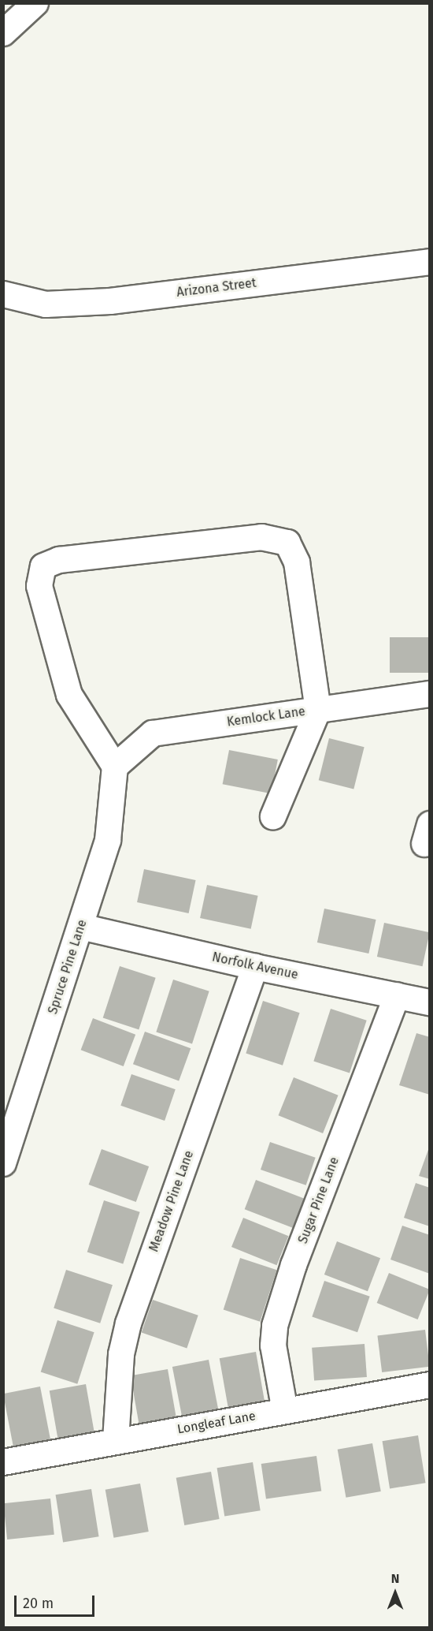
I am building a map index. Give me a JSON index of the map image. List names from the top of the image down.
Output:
{
  "streets": {
    "street": [
      "Arizona Street",
      "Kemlock Lane",
      "Norfolk Avenue",
      "Spruce Pine Lane",
      "Sugar Pine Lane",
      "Meadow Pine Lane",
      "Longleaf Lane"
    ]
  },
  "crossings": [
    ["Kemlock Lane", "Spruce Pine Lane"],
    ["Norfolk Avenue", "Spruce Pine Lane"],
    ["Norfolk Avenue", "Sugar Pine Lane"],
    ["Norfolk Avenue", "Meadow Pine Lane"],
    ["Sugar Pine Lane", "Longleaf Lane"],
    ["Meadow Pine Lane", "Longleaf Lane"]
  ],
  "scale_bar": "20 m",
  "north": "top"
}
